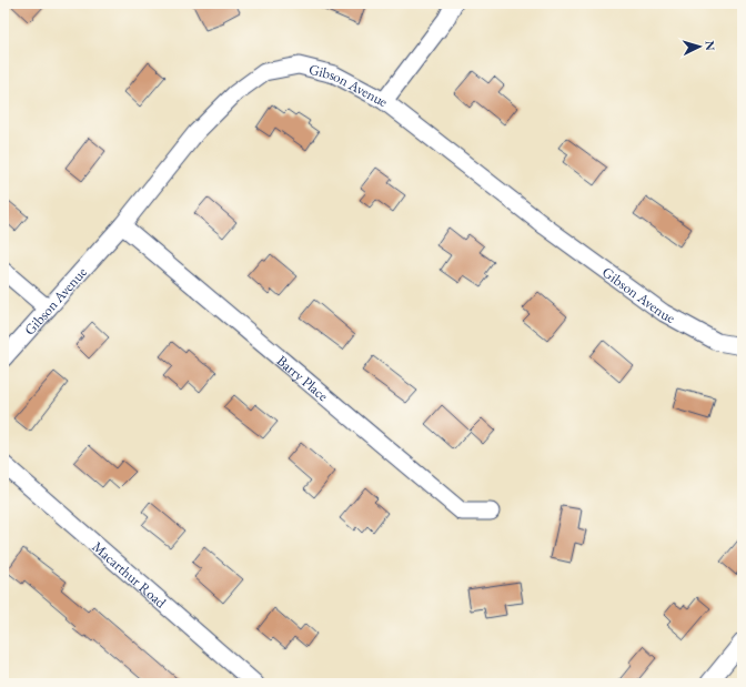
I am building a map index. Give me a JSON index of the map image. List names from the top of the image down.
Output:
{
  "streets": {
    "street": ["Gibson Avenue", "Barry Place", "Macarthur Road"]
  },
  "crossings": [
    ["Gibson Avenue", "Barry Place"]
  ],
  "north": "right"
}
